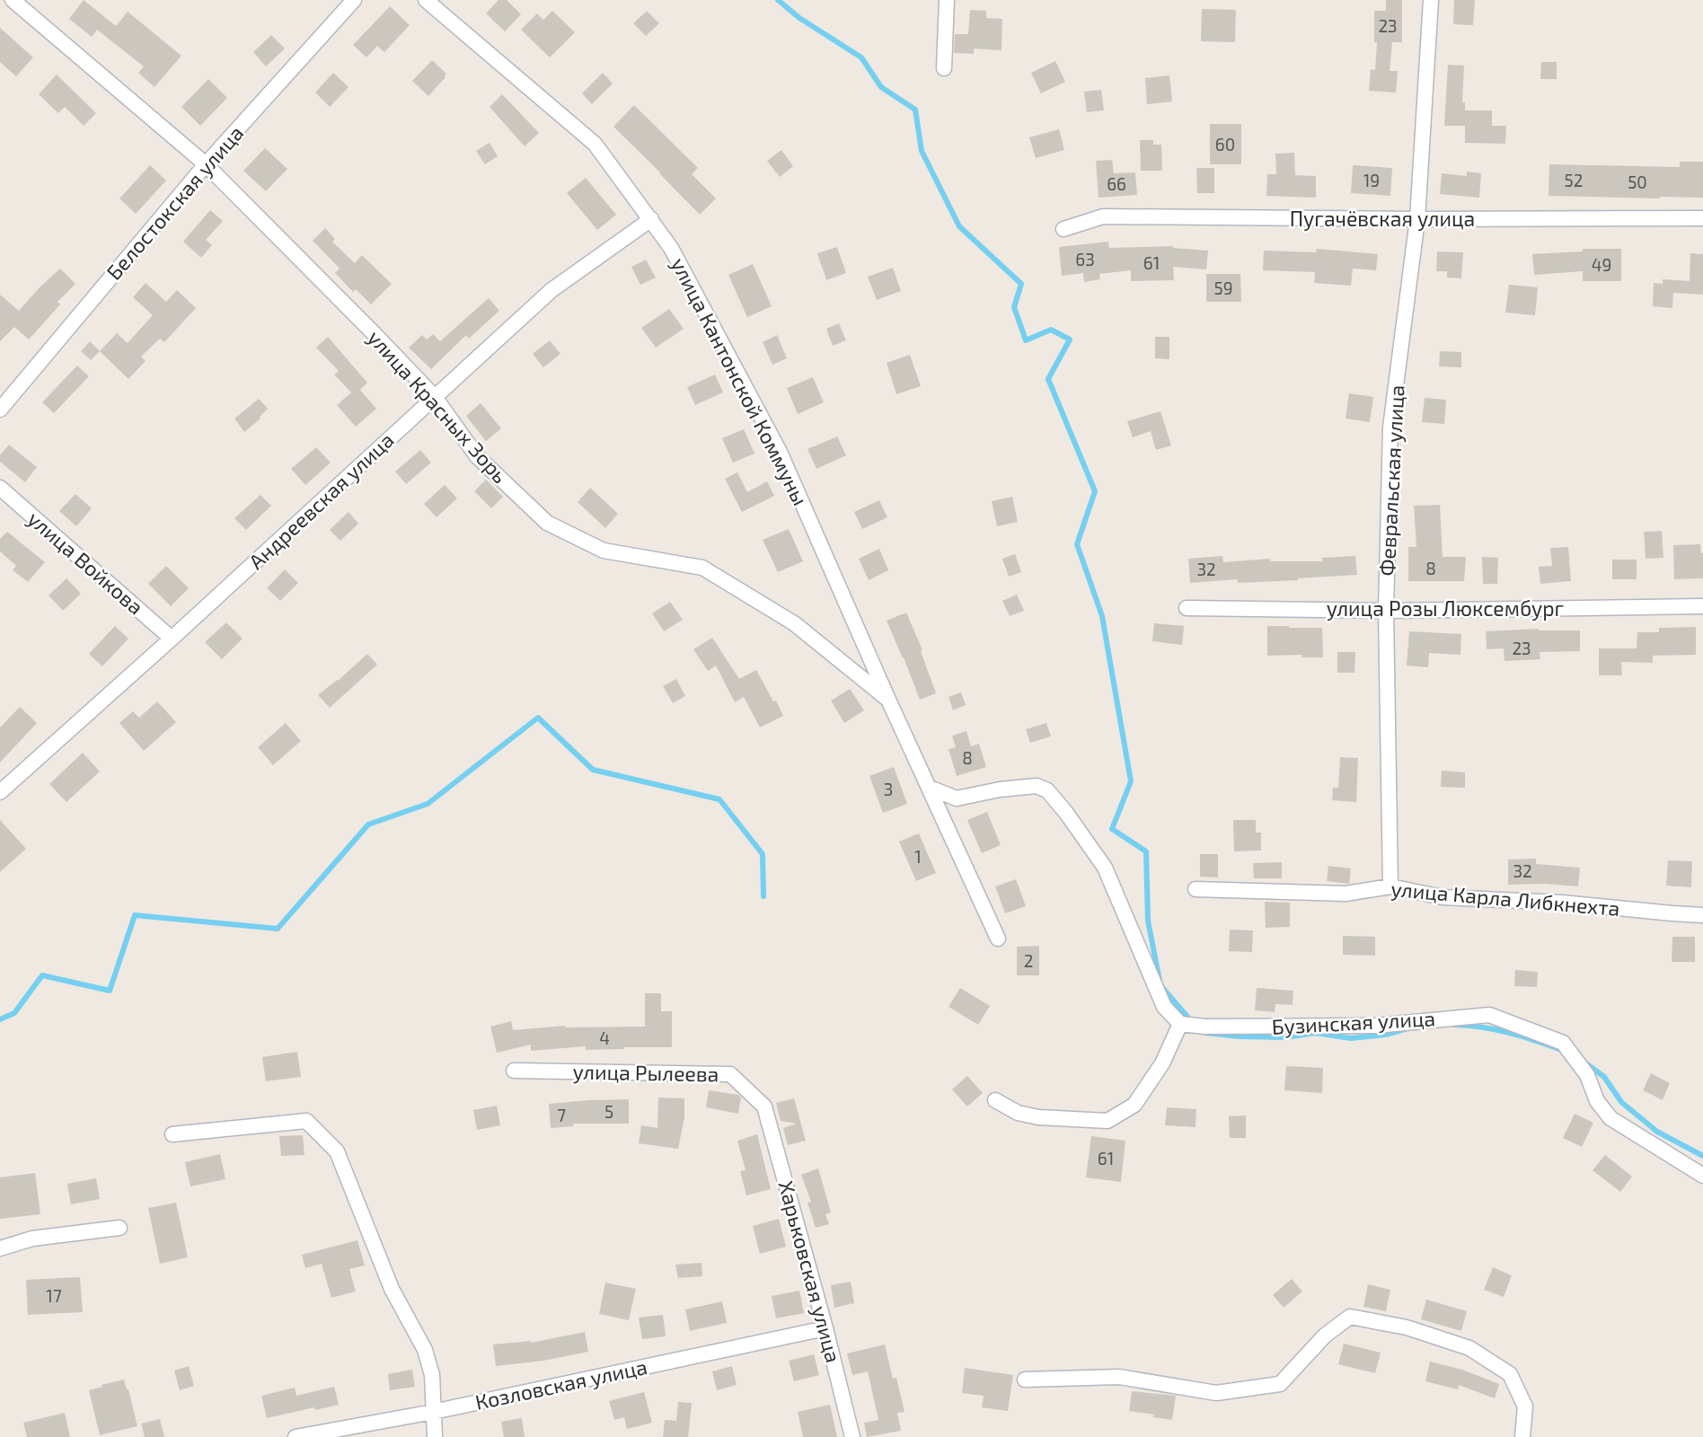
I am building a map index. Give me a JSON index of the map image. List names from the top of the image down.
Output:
{
  "streets": {
    "street": [
      "Белостокская улица",
      "Пугачёвская улица",
      "улица Кантонской Коммуны",
      "улица Красных Зорь",
      "Февральская улица",
      "Андреевская улица",
      "улица Войкова",
      "улица Розы Люксембург",
      "улица Карла Либкнехта",
      "Бузинская улица",
      "улица Рылеева",
      "Харьковская улица",
      "Козловская улица"
    ]
  },
  "crossings": [
    ["Белостокская улица", "улица Красных Зорь"],
    ["Пугачёвская улица", "Февральская улица"],
    ["улица Кантонской Коммуны", "улица Красных Зорь"],
    ["улица Кантонской Коммуны", "Андреевская улица"],
    ["улица Красных Зорь", "Андреевская улица"],
    ["Февральская улица", "улица Розы Люксембург"],
    ["Февральская улица", "улица Карла Либкнехта"],
    ["Андреевская улица", "улица Войкова"],
    ["улица Рылеева", "Харьковская улица"],
    ["Харьковская улица", "Козловская улица"]
  ],
  "house_numbers": [
    "23",
    "60",
    "19",
    "52",
    "50",
    "66",
    "63",
    "61",
    "49",
    "59",
    "8",
    "32",
    "23",
    "8",
    "3",
    "1",
    "32",
    "2",
    "4",
    "5",
    "7",
    "61",
    "17"
  ]
}
